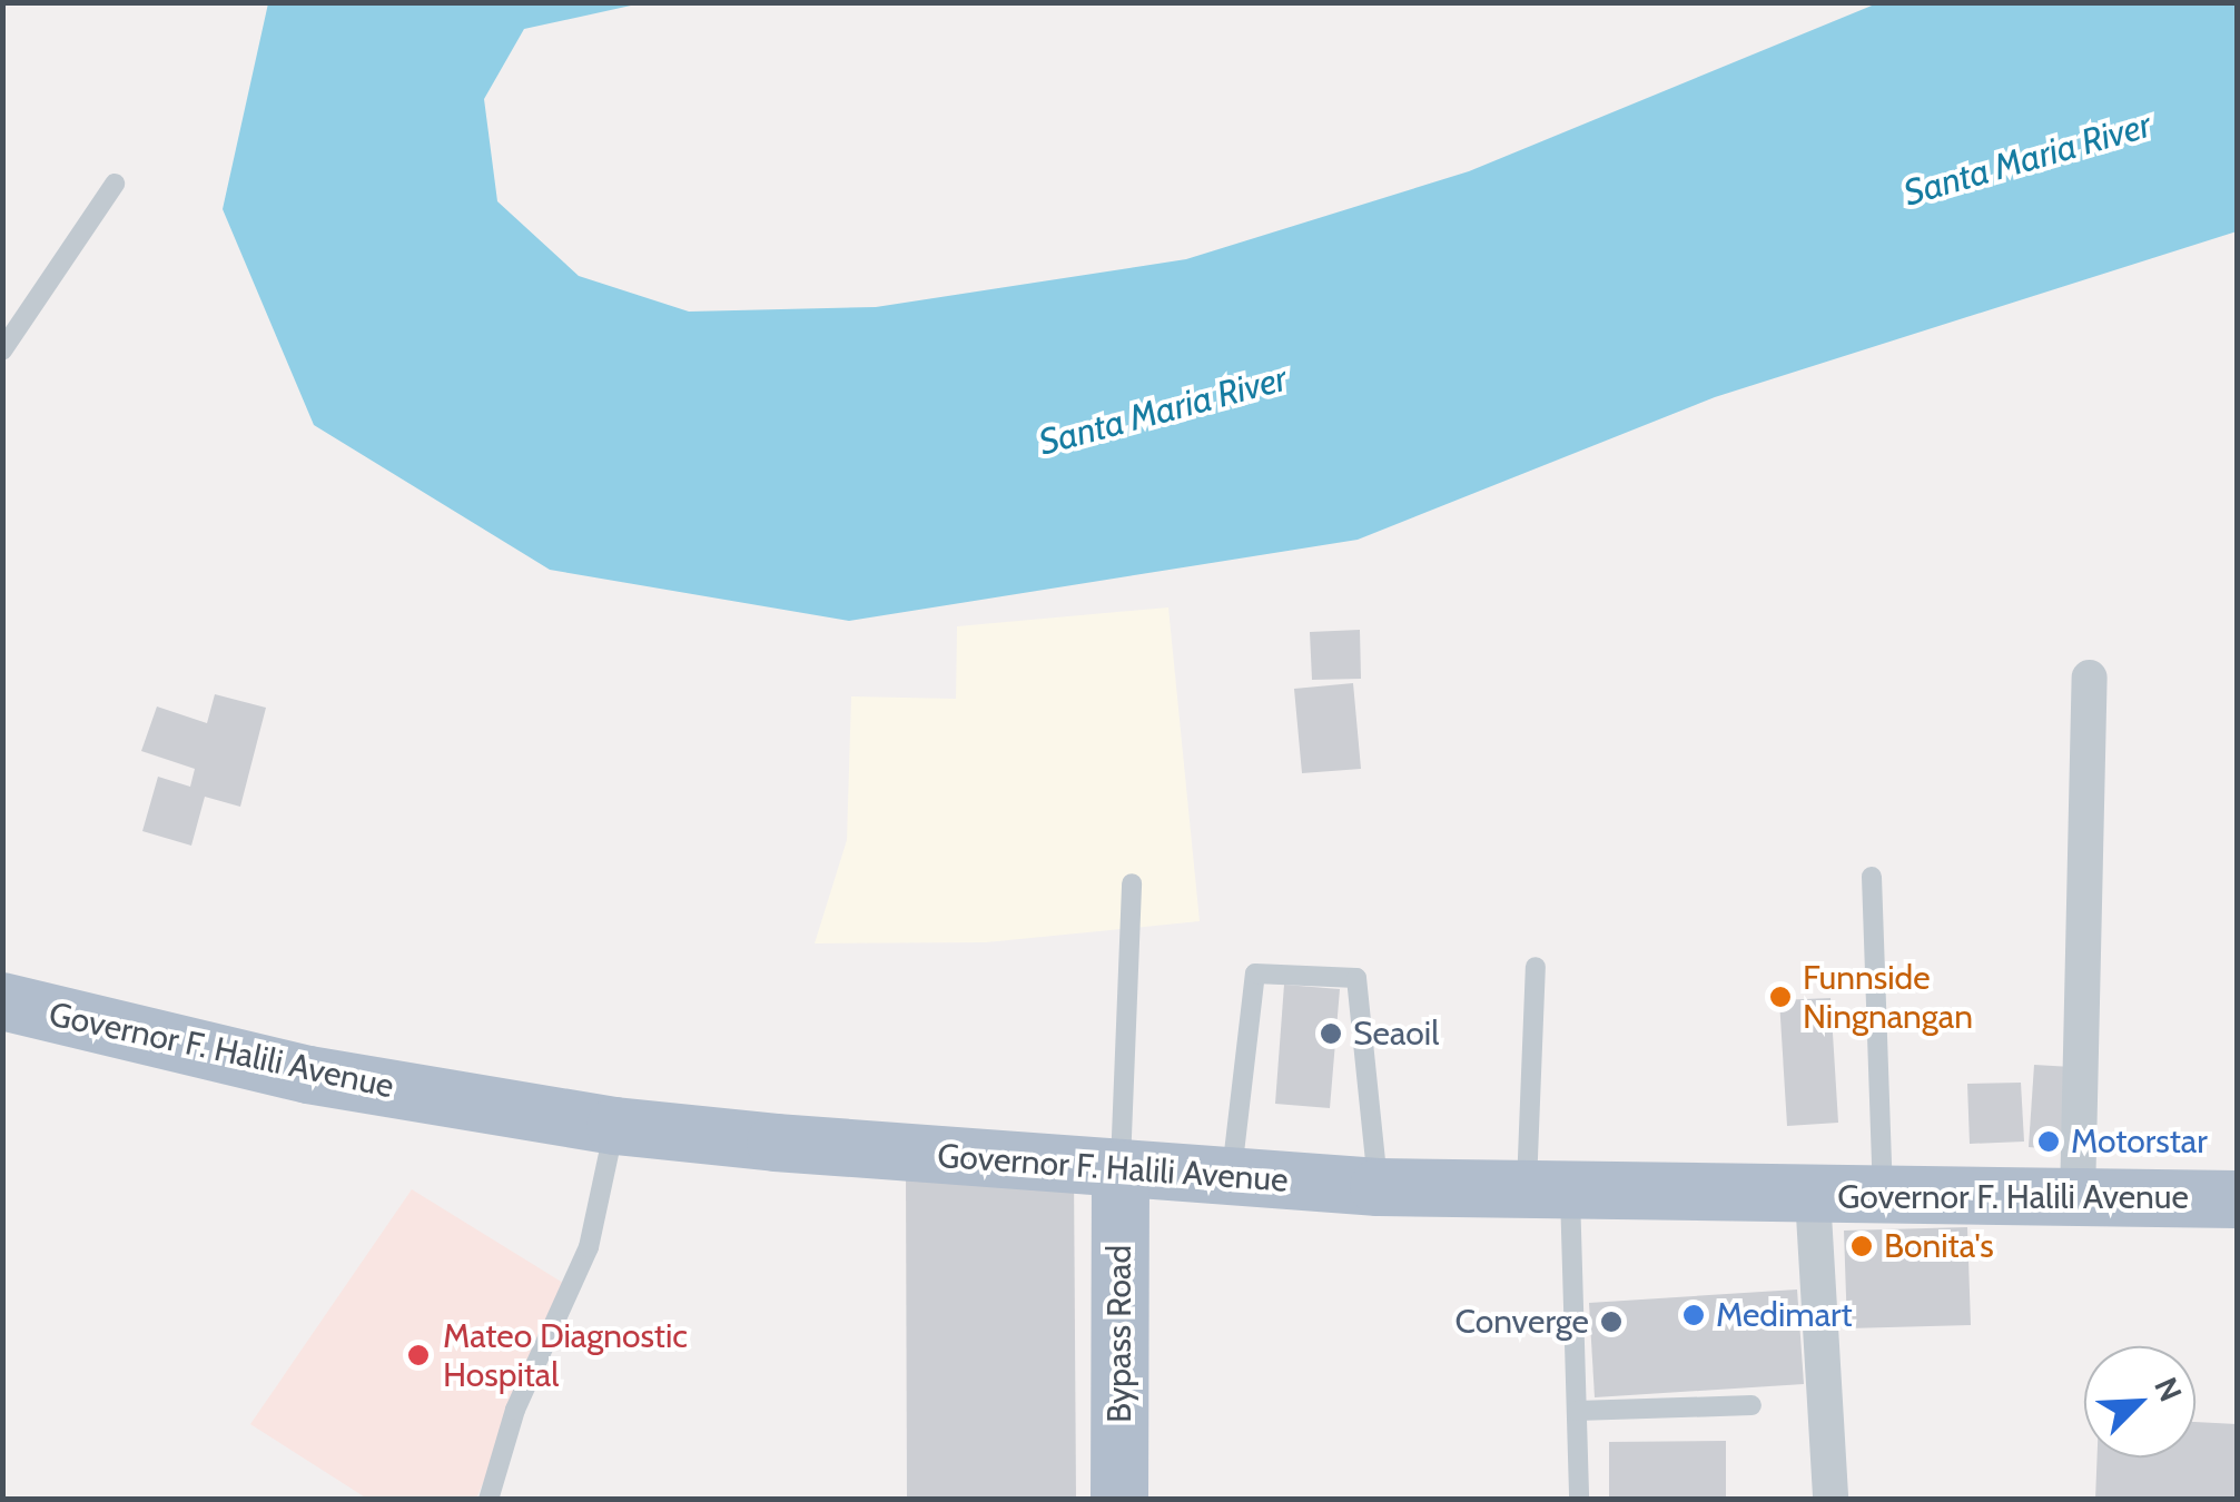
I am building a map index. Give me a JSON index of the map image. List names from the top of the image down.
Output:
{
  "streets": {
    "main road": ["Governor F. Halili Avenue", "Bypass Road"]
  },
  "crossings": [
    ["Governor F. Halili Avenue", "Bypass Road"]
  ],
  "water": ["Santa Maria River"],
  "places": [
    "Funnside Ningnangan",
    "Seaoil",
    "Motorstar",
    "Bonita's",
    "Medimart",
    "Converge",
    "Mateo Diagnostic Hospital"
  ],
  "north": "top right"
}
